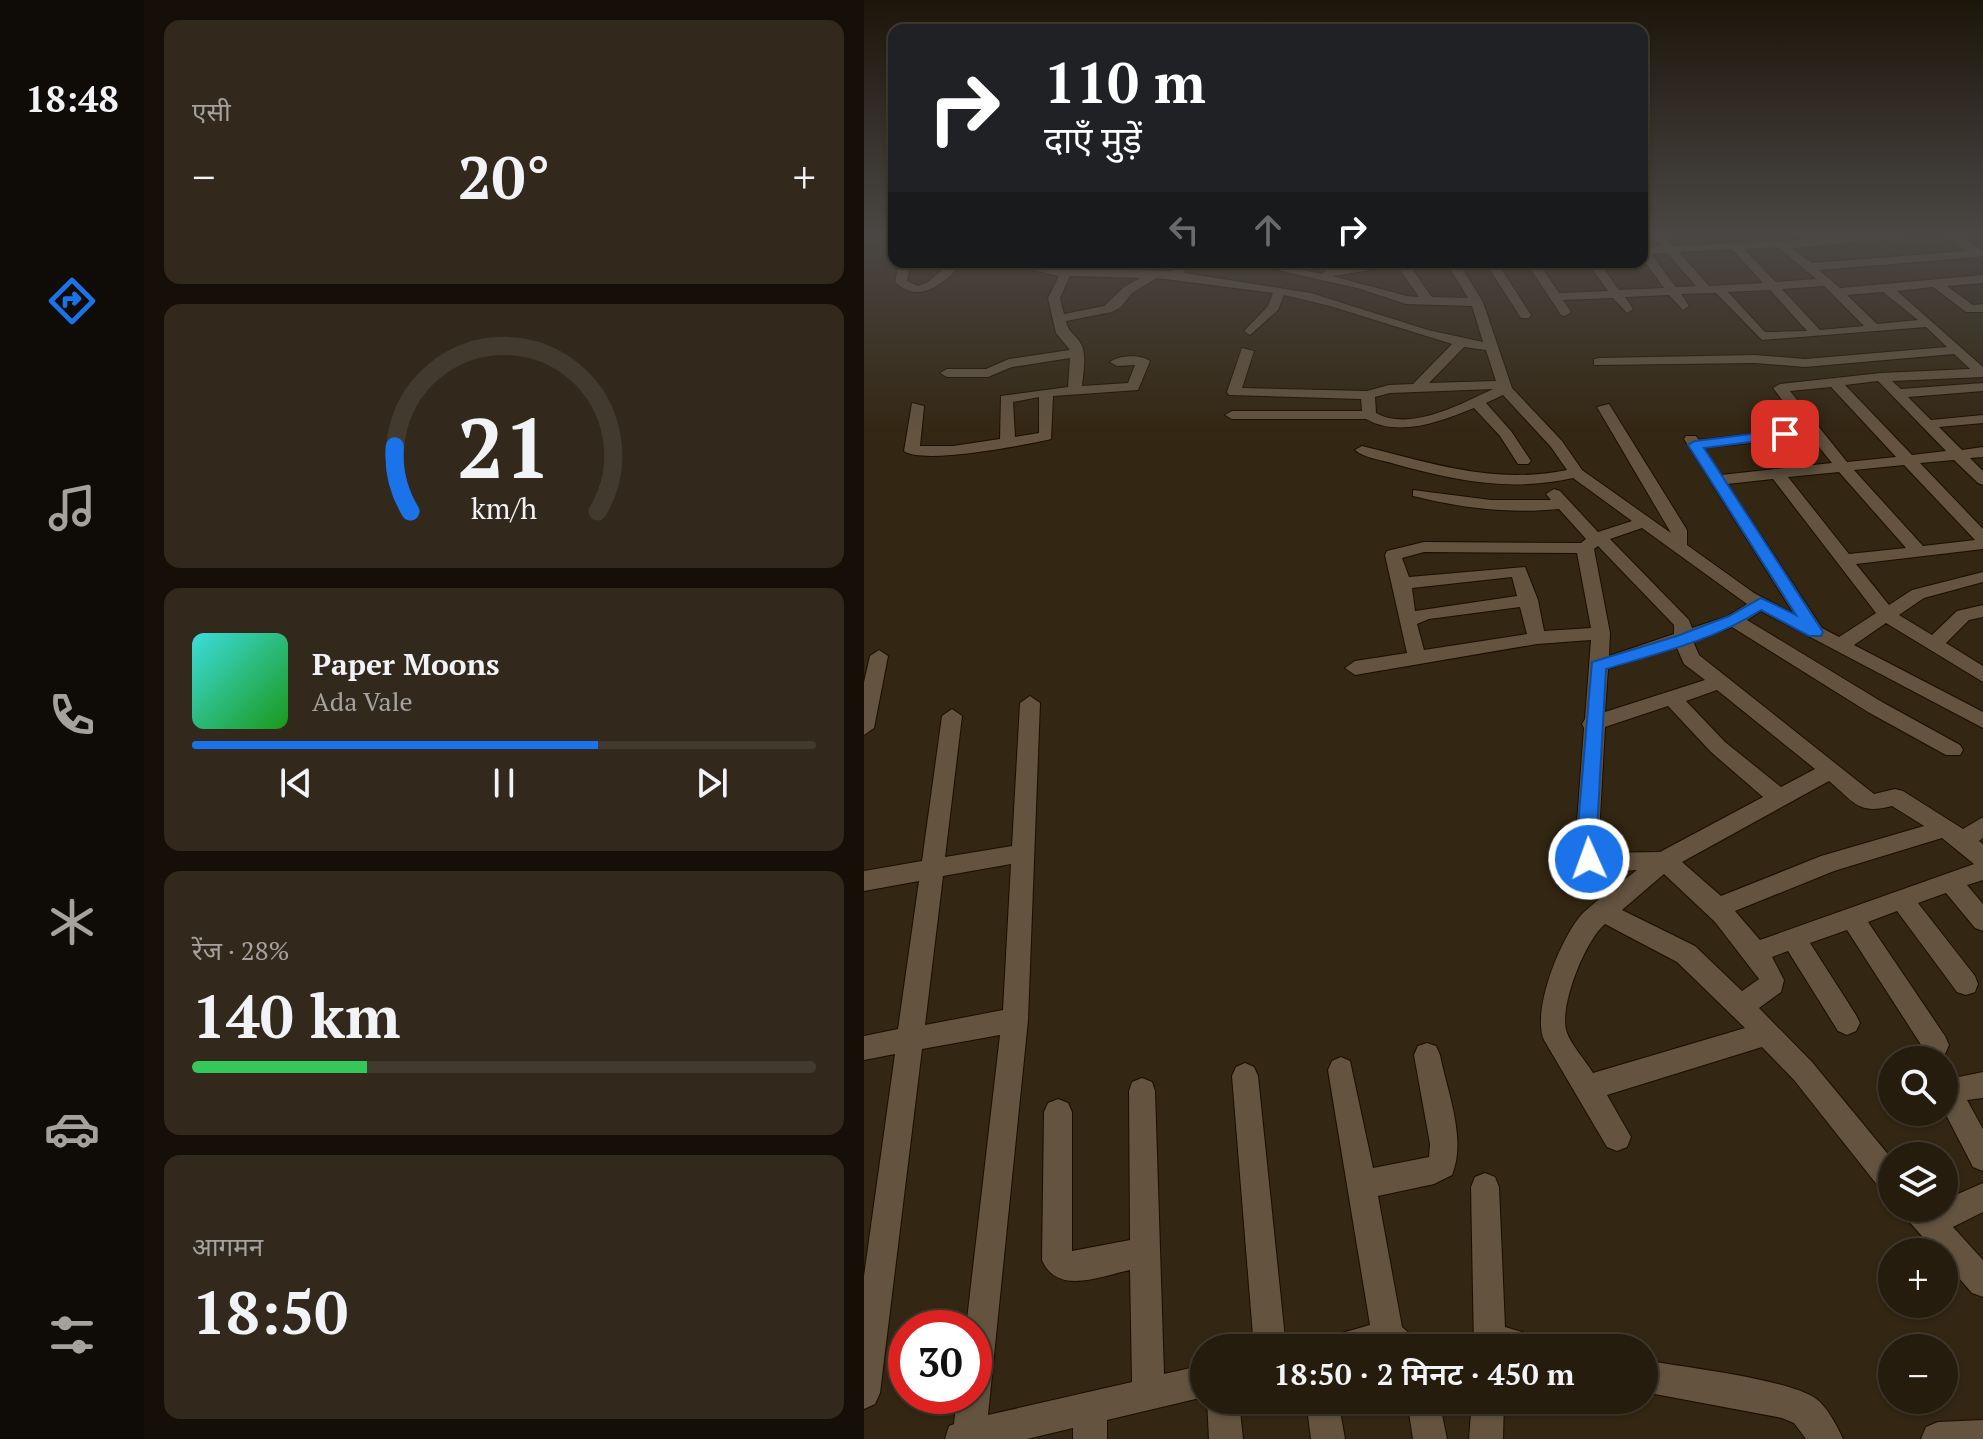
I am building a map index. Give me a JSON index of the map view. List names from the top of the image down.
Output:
{
  "page": {
    "tabs": "18:48",
    "tile": [
      "एसी",
      ["रेंज · 28%", "140 km"],
      ["आगमन", "18:50"]
    ],
    "turn": ["110 m", "दाएँ मुड़ें"],
    "heat": ["−", "20°", "+"],
    "song": ["Paper Moons", "Ada Vale"],
    "map_buttons": ["+", "−"],
    "limit": "30",
    "trip": "18:50 · 2 मिनट · 450 m",
    "gauge": ["21", "km/h"]
  }
}
